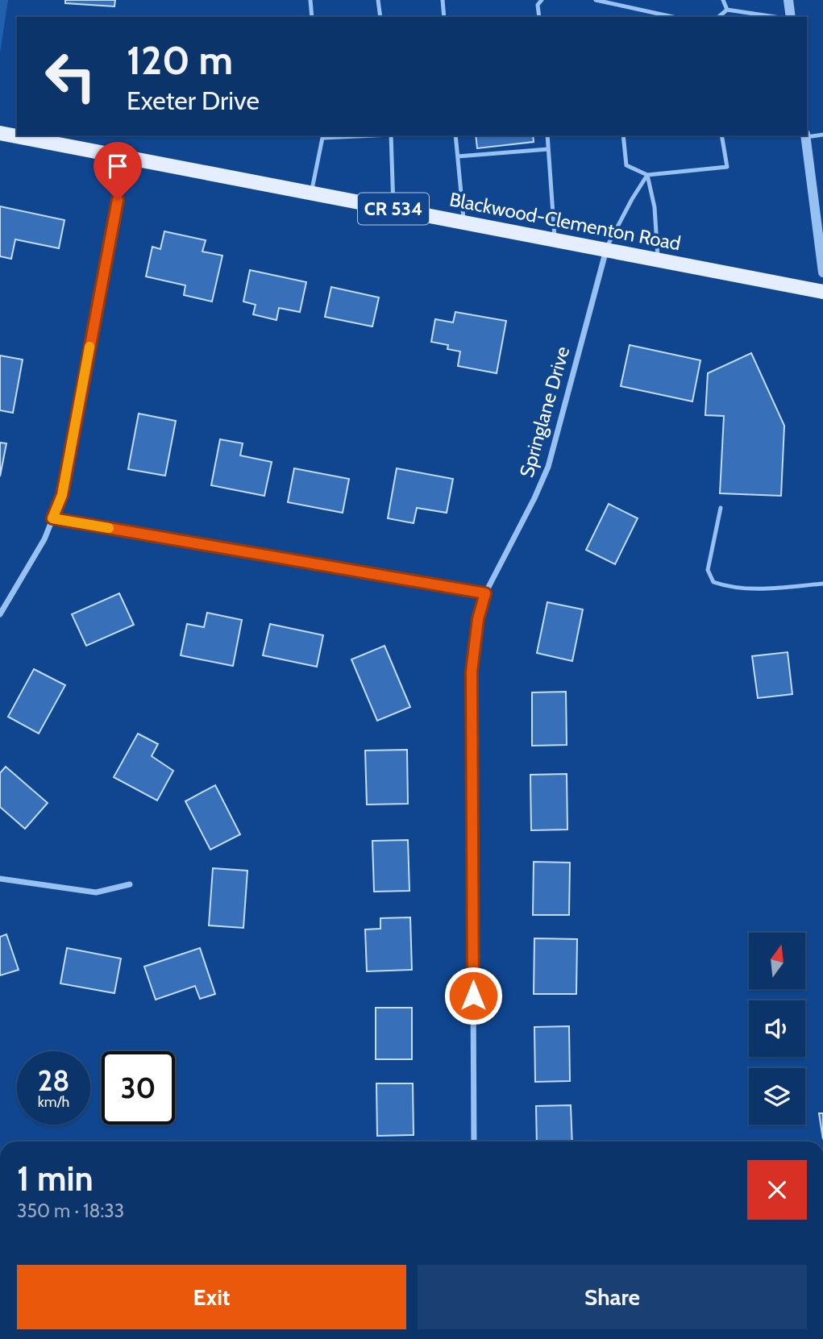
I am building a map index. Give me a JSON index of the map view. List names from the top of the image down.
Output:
{
  "streets": {
    "main road": ["CR 534", "Blackwood-Clementon Road"],
    "street": ["Springlane Drive"]
  },
  "crossings": [
    ["Blackwood-Clementon Road", "Springlane Drive"]
  ],
  "north": "top",
  "page": {
    "turn": ["120 m", "Exeter Drive"],
    "speed": "28 km/h",
    "limit": "30",
    "heading": ["1 min", "350 m · 18:33"],
    "buttons": ["Exit", "Share"]
  }
}
